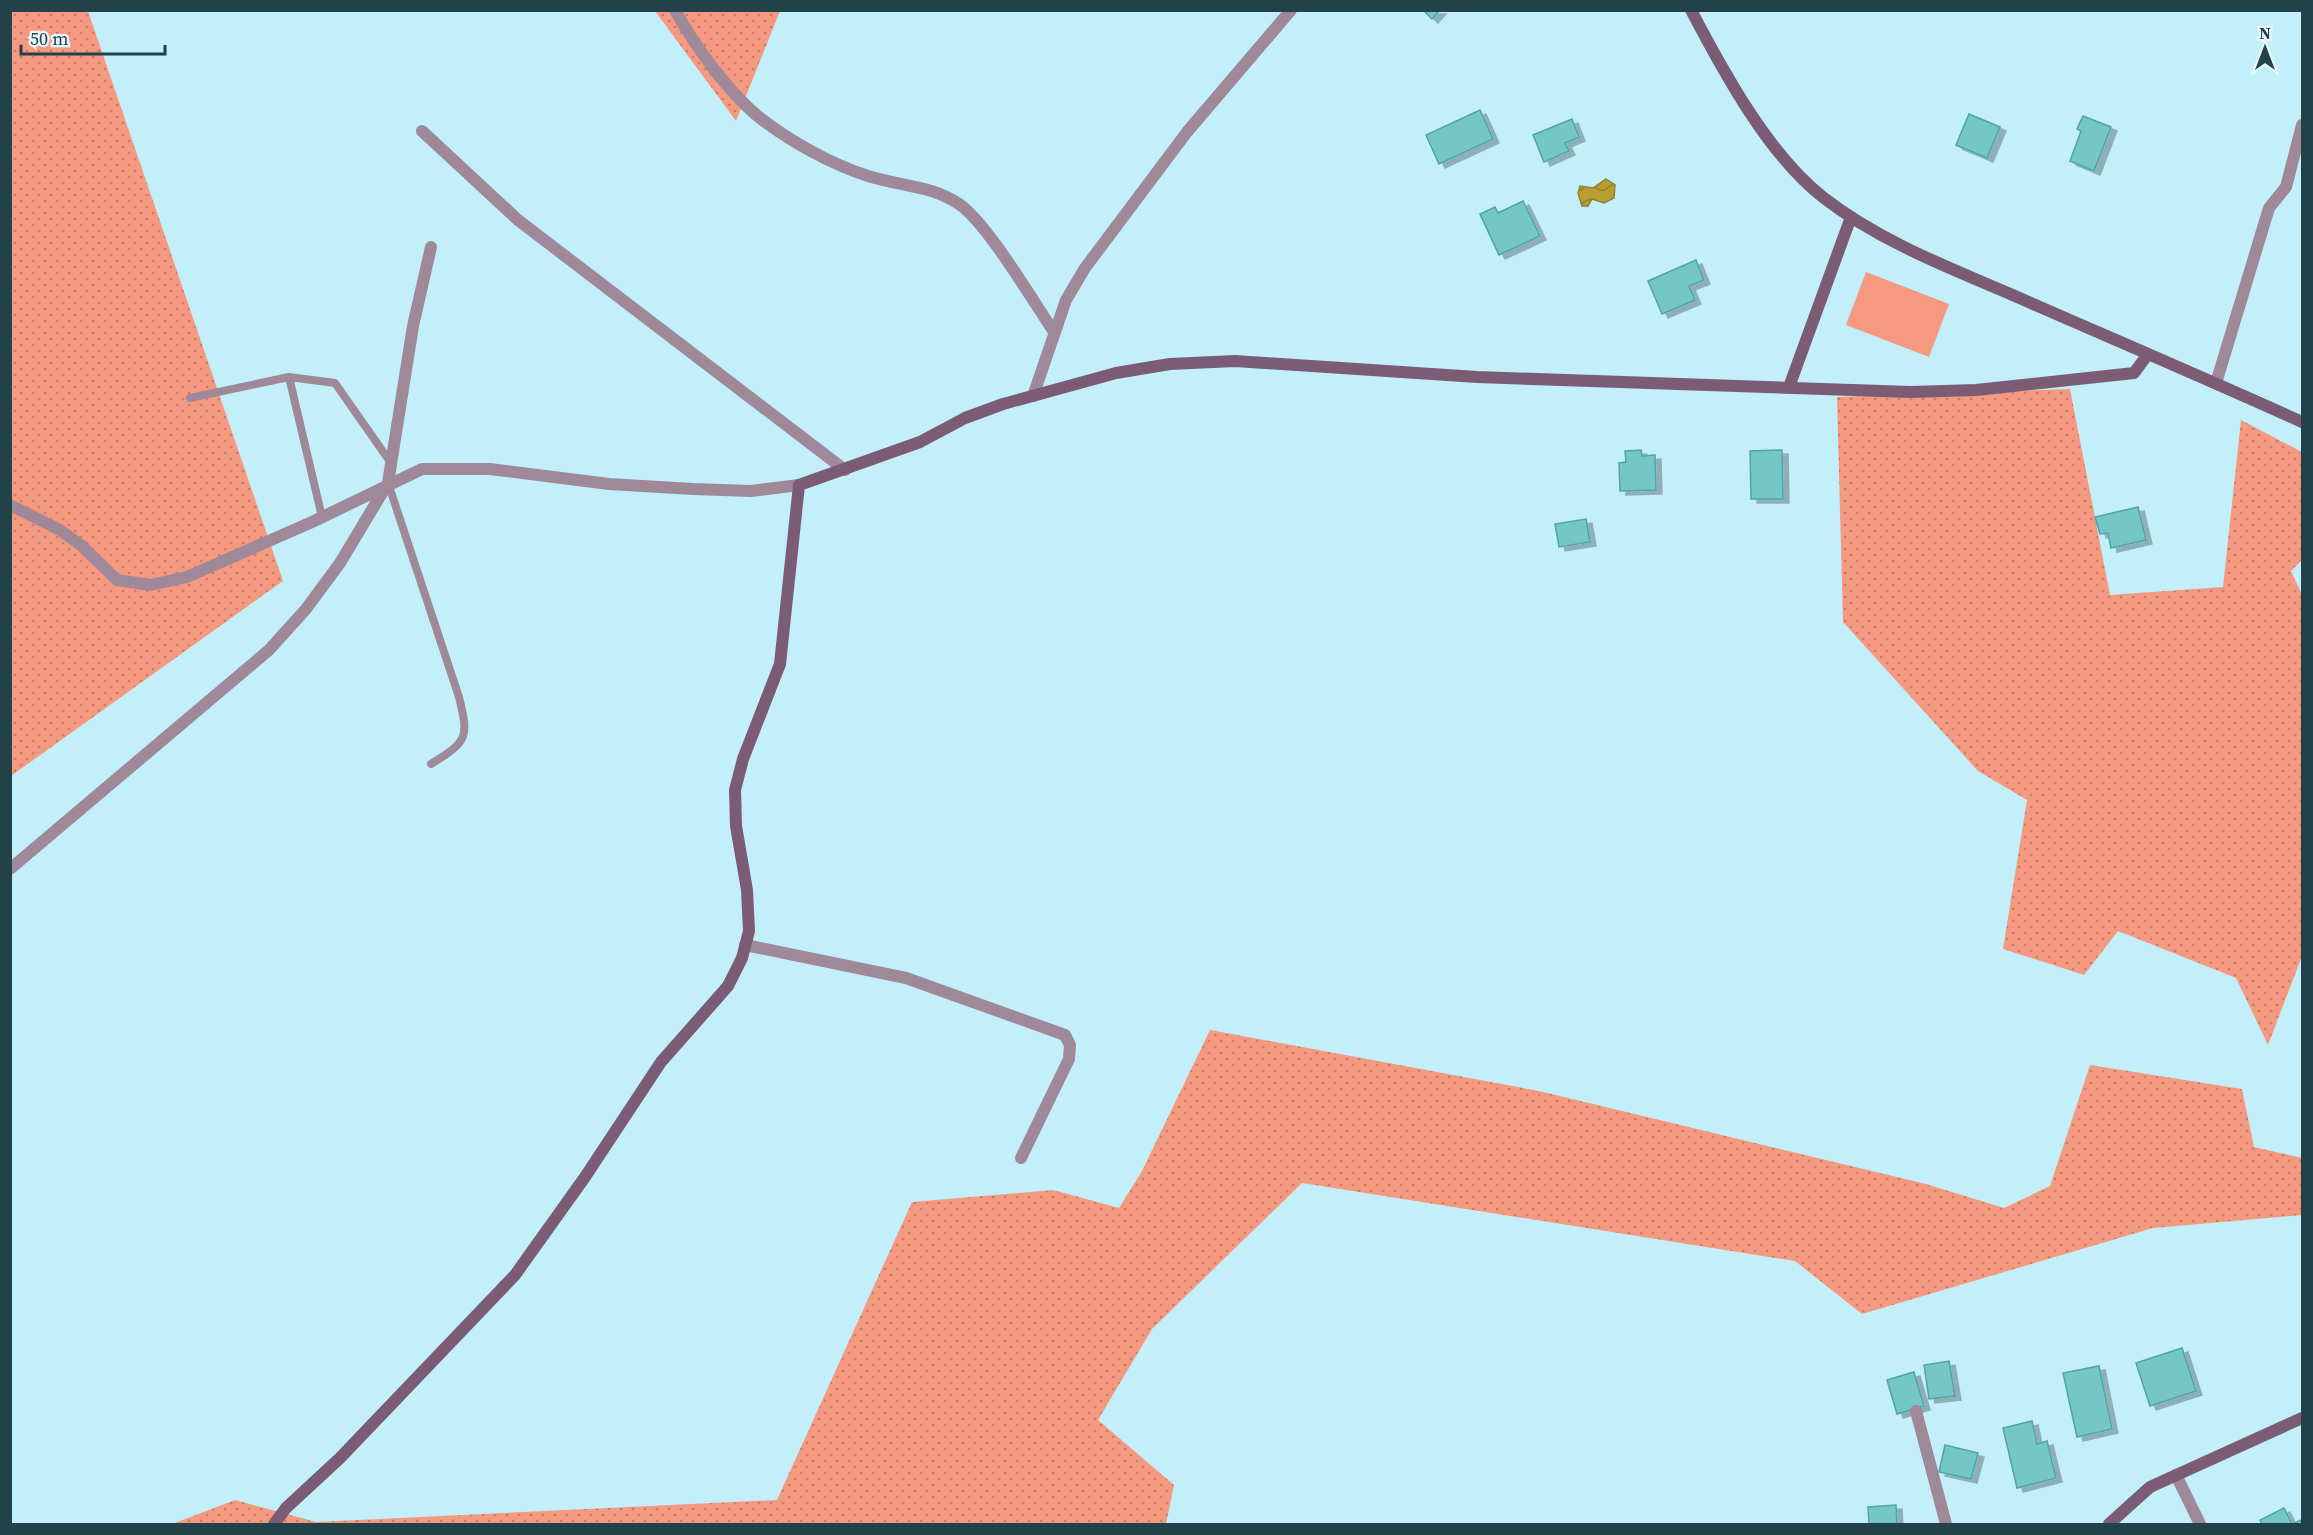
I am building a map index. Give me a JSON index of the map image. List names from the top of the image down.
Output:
{
  "scale_bar": "50 m",
  "north": "top"
}
